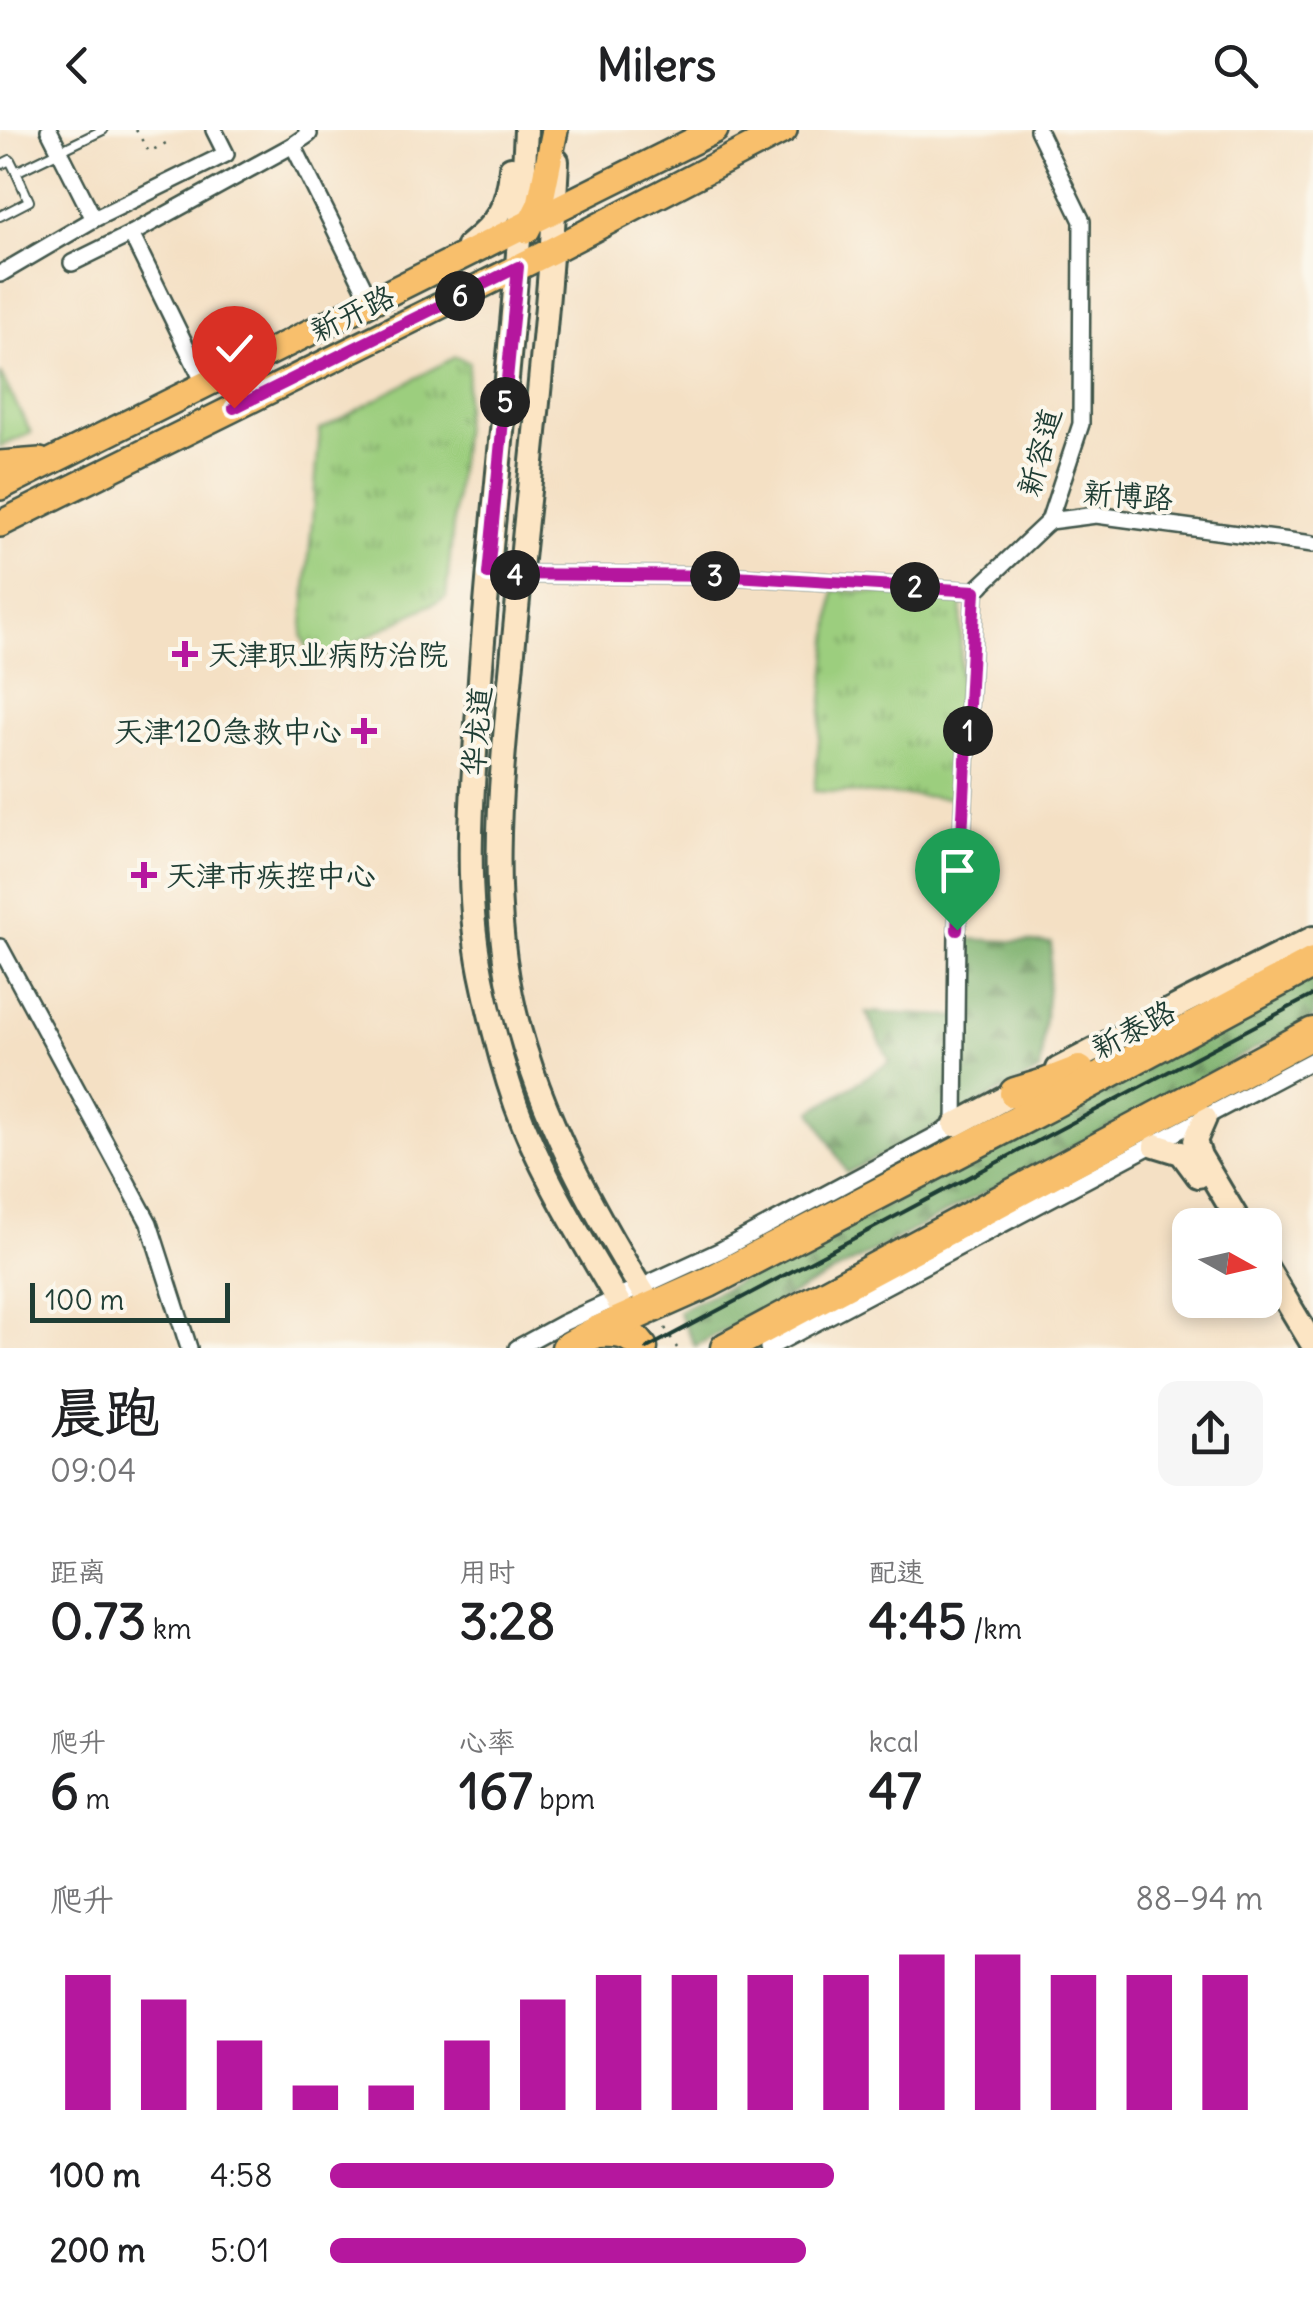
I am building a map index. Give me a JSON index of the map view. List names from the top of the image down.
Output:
{
  "streets": {
    "main road": ["新开路", "华龙道", "新泰路"],
    "street": ["新容道", "新博路"]
  },
  "crossings": [
    ["新开路", "华龙道"],
    ["新容道", "新博路"]
  ],
  "places": {
    "health": ["天津职业病防治院", "天津120急救中心", "天津市疾控中心"]
  },
  "scale_bar": "100 m",
  "north": "right",
  "page": {
    "header": "Milers",
    "pins": [
      "6",
      "5",
      "4",
      "3",
      "2",
      "1"
    ],
    "scale": "100 m",
    "heading": ["晨跑", "09:04"],
    "stats": [
      ["距离", "0.73 km"],
      ["用时", "3:28"],
      ["配速", "4:45 /km"],
      ["爬升", "6 m"],
      ["心率", "167 bpm"],
      ["kcal", "47"]
    ],
    "chart": ["爬升", "88–94 m"],
    "list": [
      {
        "name": "100 m",
        "note": "4:58"
      },
      {
        "name": "200 m",
        "note": "5:01"
      }
    ]
  }
}
